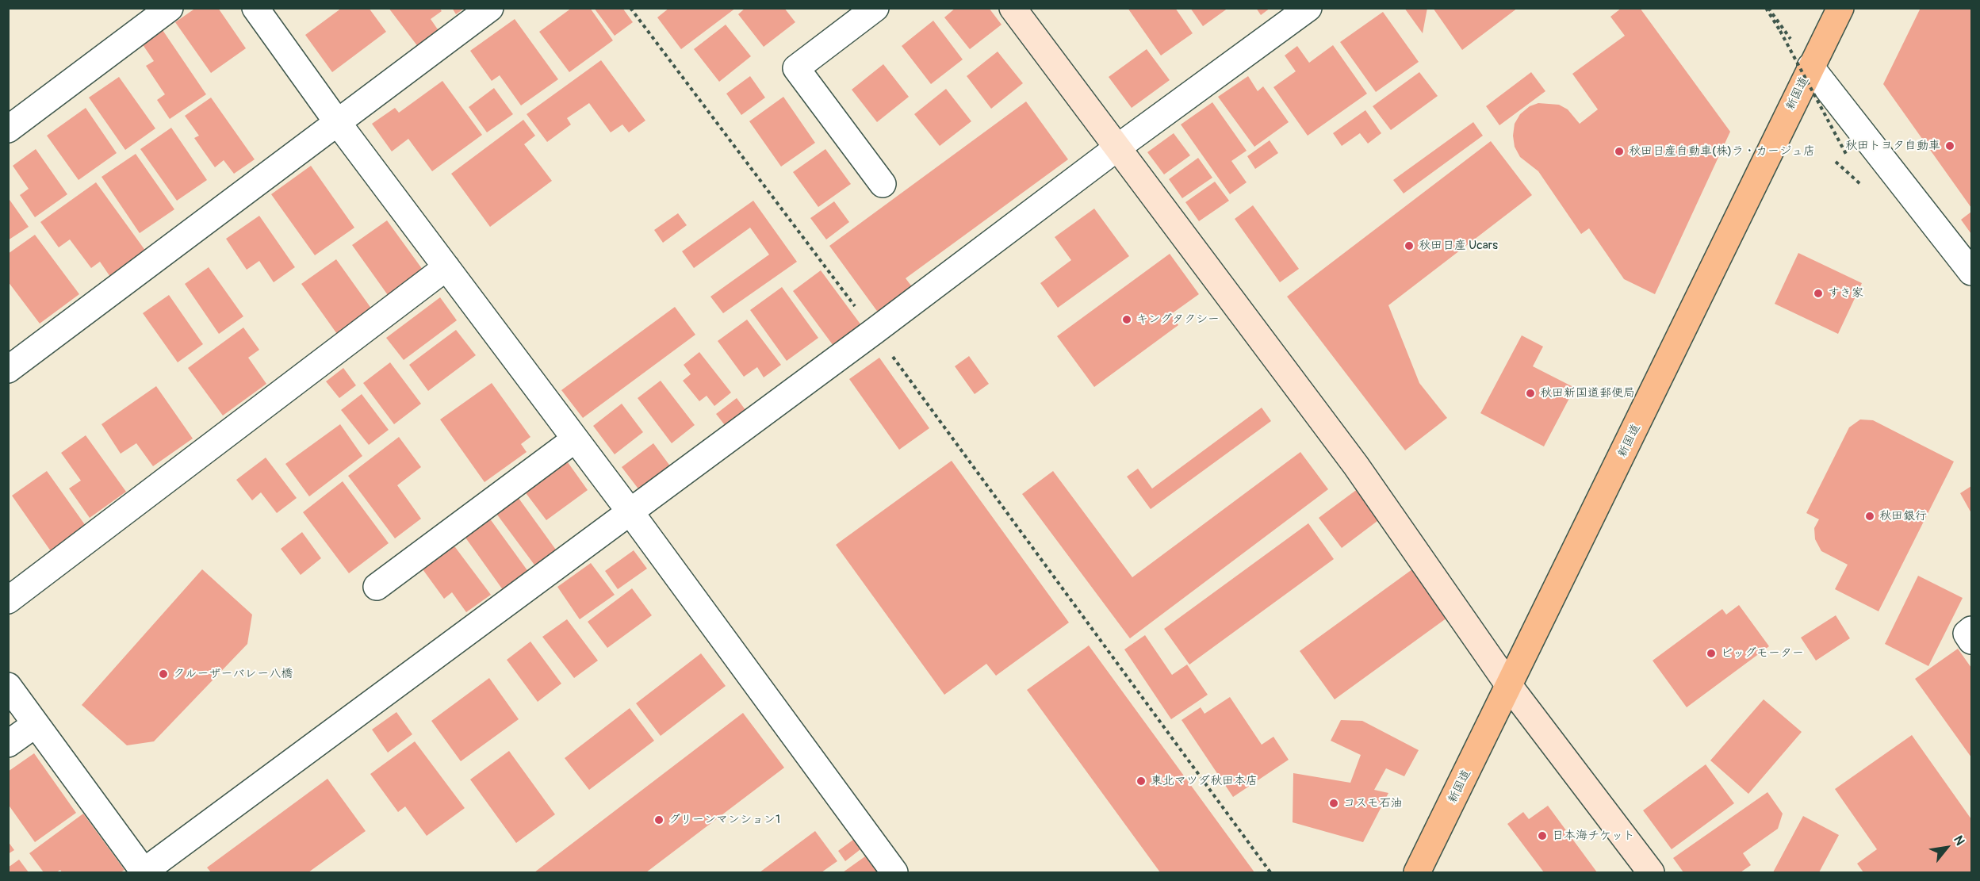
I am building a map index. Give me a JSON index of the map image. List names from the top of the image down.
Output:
{
  "streets": {
    "main road": ["新国道"]
  },
  "places": [
    "秋田トヨタ自動車",
    "秋田日産自動車(株)ラ・カージュ店",
    "秋田日産 Ucars",
    "すき家",
    "キングタクシー",
    "秋田新国道郵便局",
    "秋田銀行",
    "ビッグモーター",
    "クルーザーバレー八橋",
    "東北マツダ秋田本店",
    "コスモ石油",
    "グリーンマンション1",
    "日本海チケット"
  ],
  "north": "top right"
}
